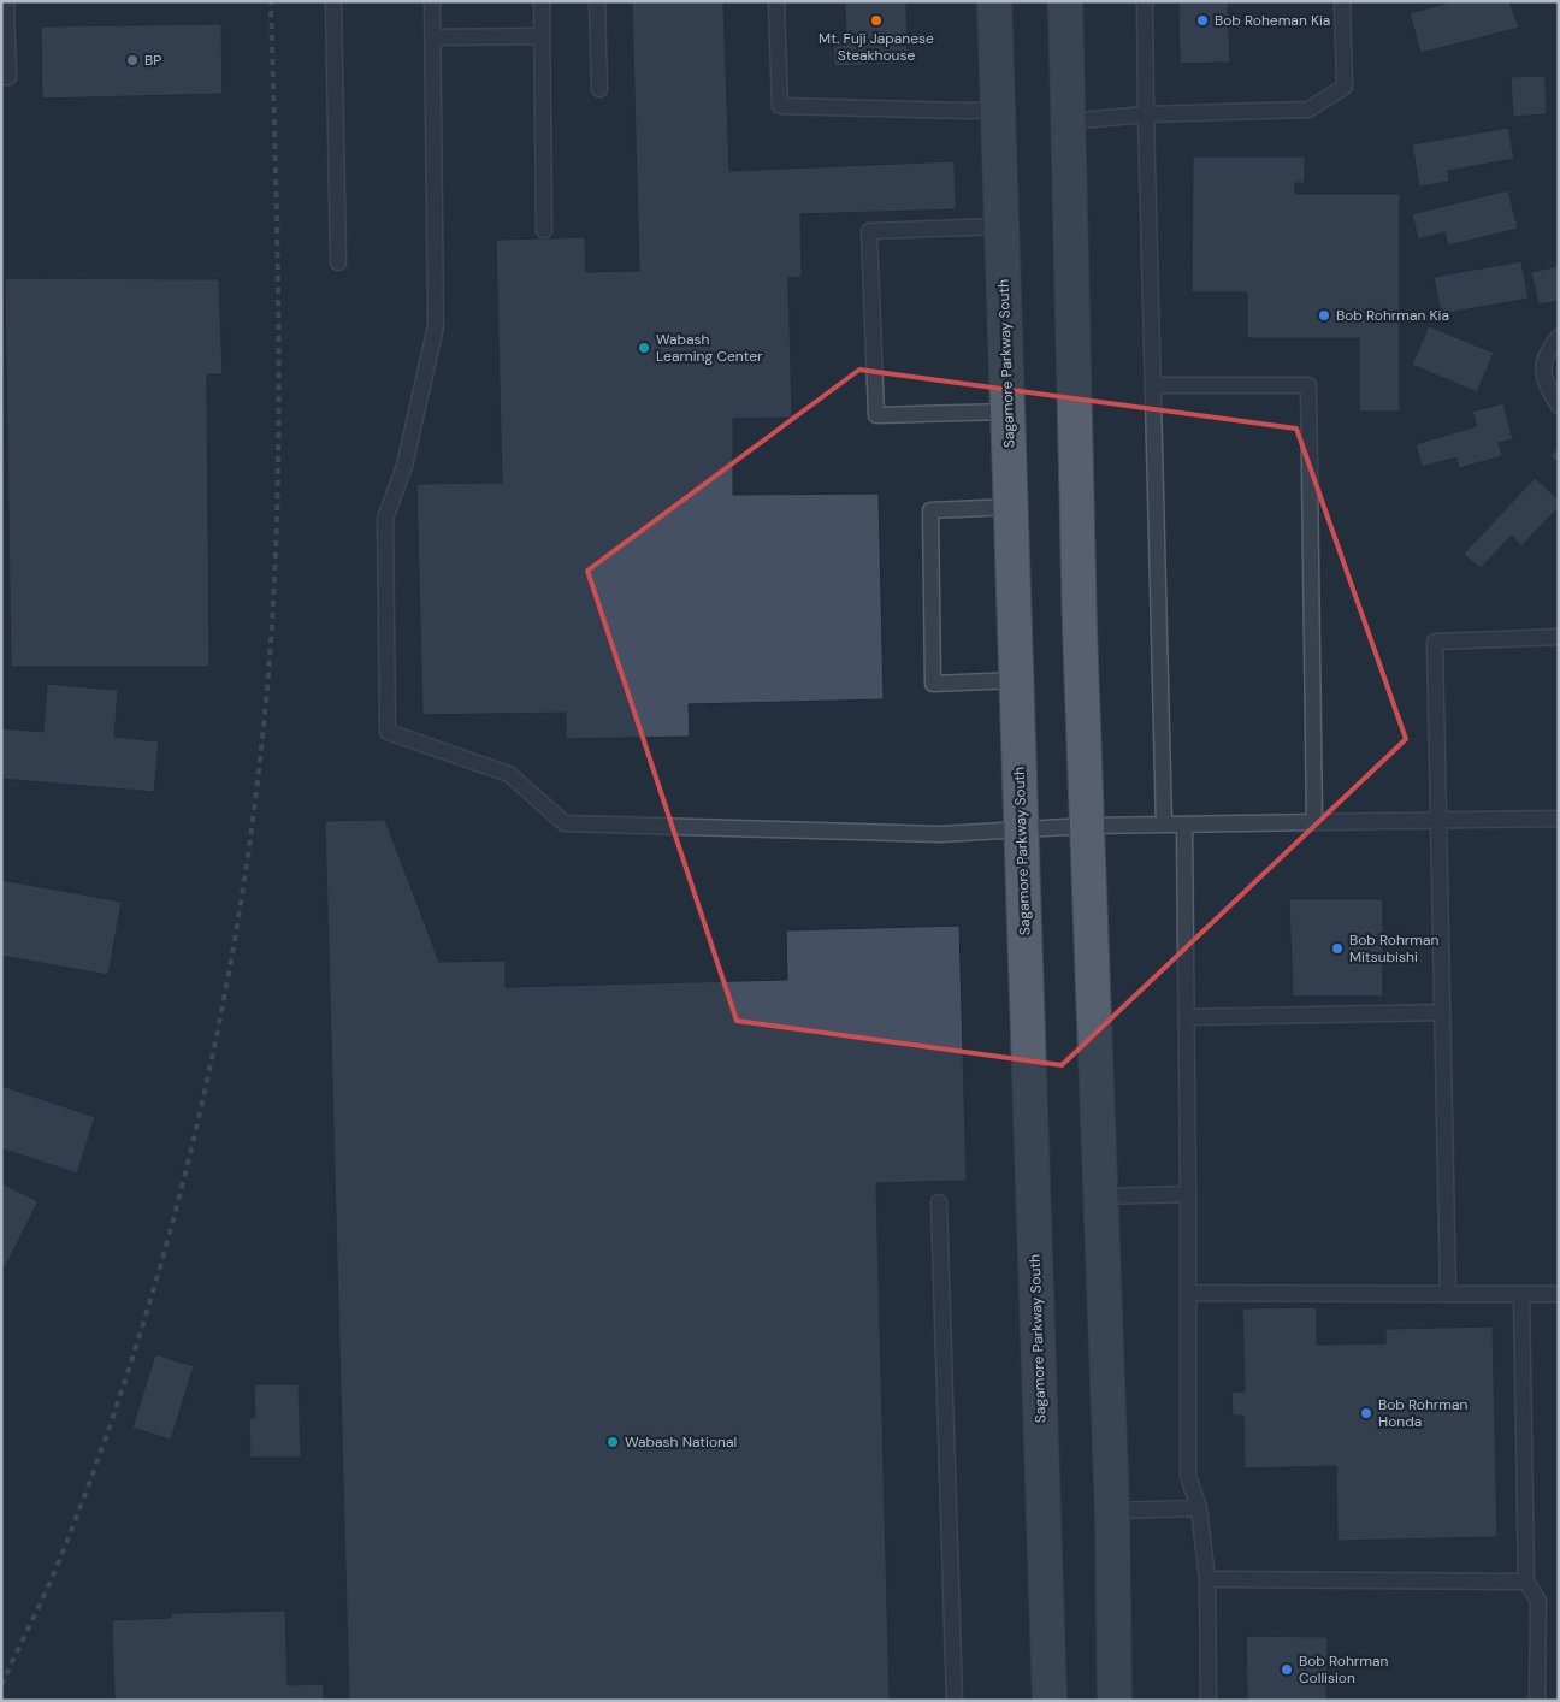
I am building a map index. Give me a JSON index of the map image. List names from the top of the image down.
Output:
{
  "streets": {
    "main road": ["Sagamore Parkway South"]
  },
  "places": [
    "Mt. Fuji Japanese Steakhouse",
    "Bob Roheman Kia",
    "BP",
    "Bob Rohrman Kia",
    "Wabash Learning Center",
    "Bob Rohrman Mitsubishi",
    "Bob Rohrman Honda",
    "Wabash National",
    "Bob Rohrman Collision"
  ]
}
